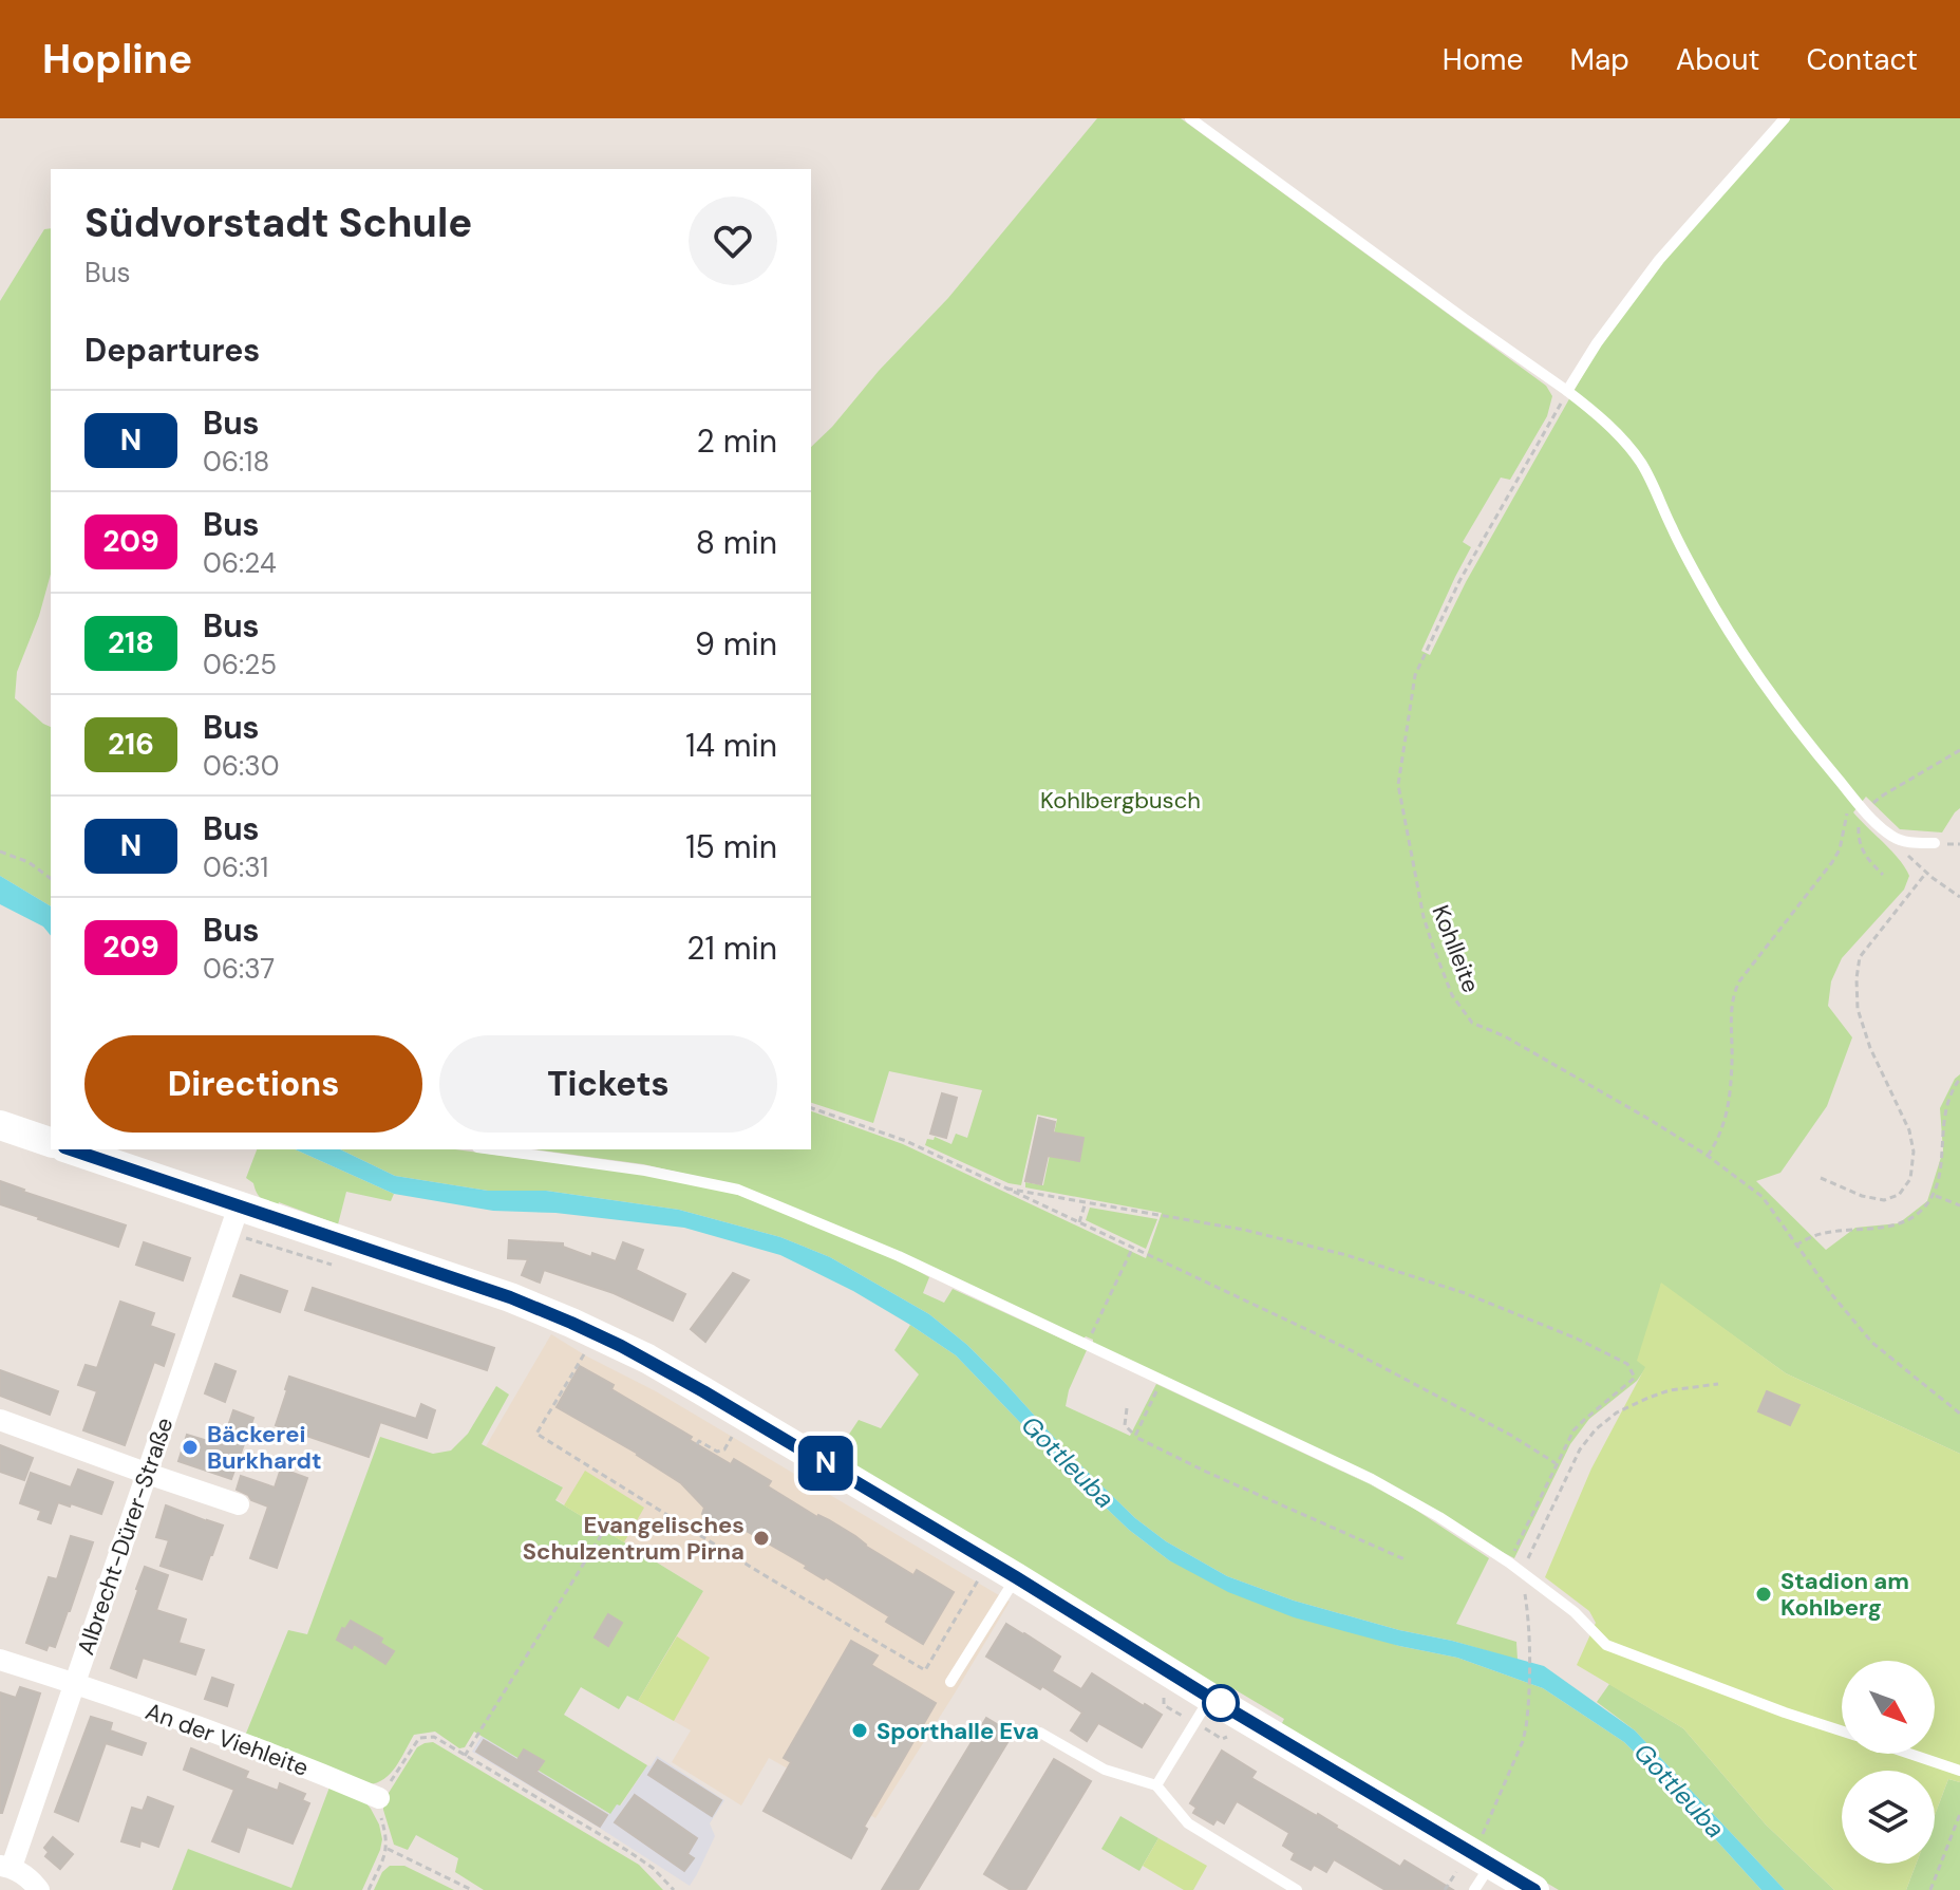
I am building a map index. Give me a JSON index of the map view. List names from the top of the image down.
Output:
{
  "streets": {
    "street": ["Albrecht-Dürer-Straße", "An der Viehleite"],
    "path": ["Kohlleite"]
  },
  "crossings": [
    ["Albrecht-Dürer-Straße", "An der Viehleite"]
  ],
  "water": ["Gottleuba"],
  "parks": ["Kohlbergbusch"],
  "places": [
    "Bäckerei Burkhardt",
    "Evangelisches Schulzentrum Pirna",
    "Stadion am Kohlberg",
    "Sporthalle Eva"
  ],
  "lines": ["bus line N"],
  "north": "bottom right",
  "page": {
    "header": "Hopline",
    "nav": [
      "Home",
      "Map",
      "About",
      "Contact"
    ],
    "on_map": "N",
    "heading": [
      ["Südvorstadt Schule", "Bus"],
      "Departures"
    ],
    "list": [
      {
        "mark": "N",
        "name": "Bus",
        "note": "06:18",
        "value": "2 min"
      },
      {
        "mark": "209",
        "name": "Bus",
        "note": "06:24",
        "value": "8 min"
      },
      {
        "mark": "218",
        "name": "Bus",
        "note": "06:25",
        "value": "9 min"
      },
      {
        "mark": "216",
        "name": "Bus",
        "note": "06:30",
        "value": "14 min"
      },
      {
        "mark": "N",
        "name": "Bus",
        "note": "06:31",
        "value": "15 min"
      },
      {
        "mark": "209",
        "name": "Bus",
        "note": "06:37",
        "value": "21 min"
      }
    ],
    "buttons": ["Directions", "Tickets"]
  }
}
